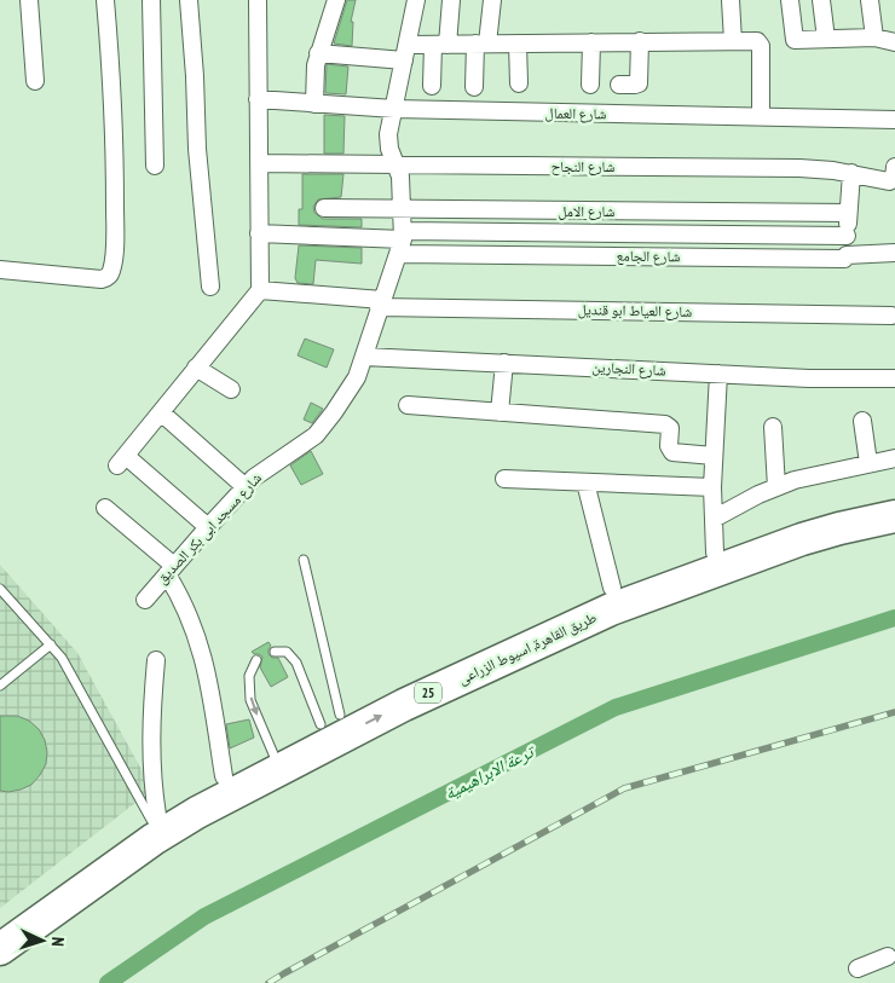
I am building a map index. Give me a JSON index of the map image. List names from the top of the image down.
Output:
{
  "streets": {
    "highway": ["طريق القاهرة, اسيوط الزراعى", "25"],
    "street": [
      "شارع العمال",
      "شارع النجاح",
      "شارع الامل",
      "شارع الجامع",
      "شارع العياط ابو قنديل",
      "شارع النجارين",
      "شارع مسجد ابى بكر الصديق"
    ]
  },
  "crossings": [
    ["شارع العمال", "شارع مسجد ابى بكر الصديق"],
    ["شارع النجاح", "شارع مسجد ابى بكر الصديق"],
    ["شارع الامل", "شارع مسجد ابى بكر الصديق"],
    ["شارع الجامع", "شارع مسجد ابى بكر الصديق"],
    ["شارع العياط ابو قنديل", "شارع مسجد ابى بكر الصديق"],
    ["شارع النجارين", "شارع مسجد ابى بكر الصديق"]
  ],
  "water": ["ترعة الابراهيمية"],
  "north": "right"
}
